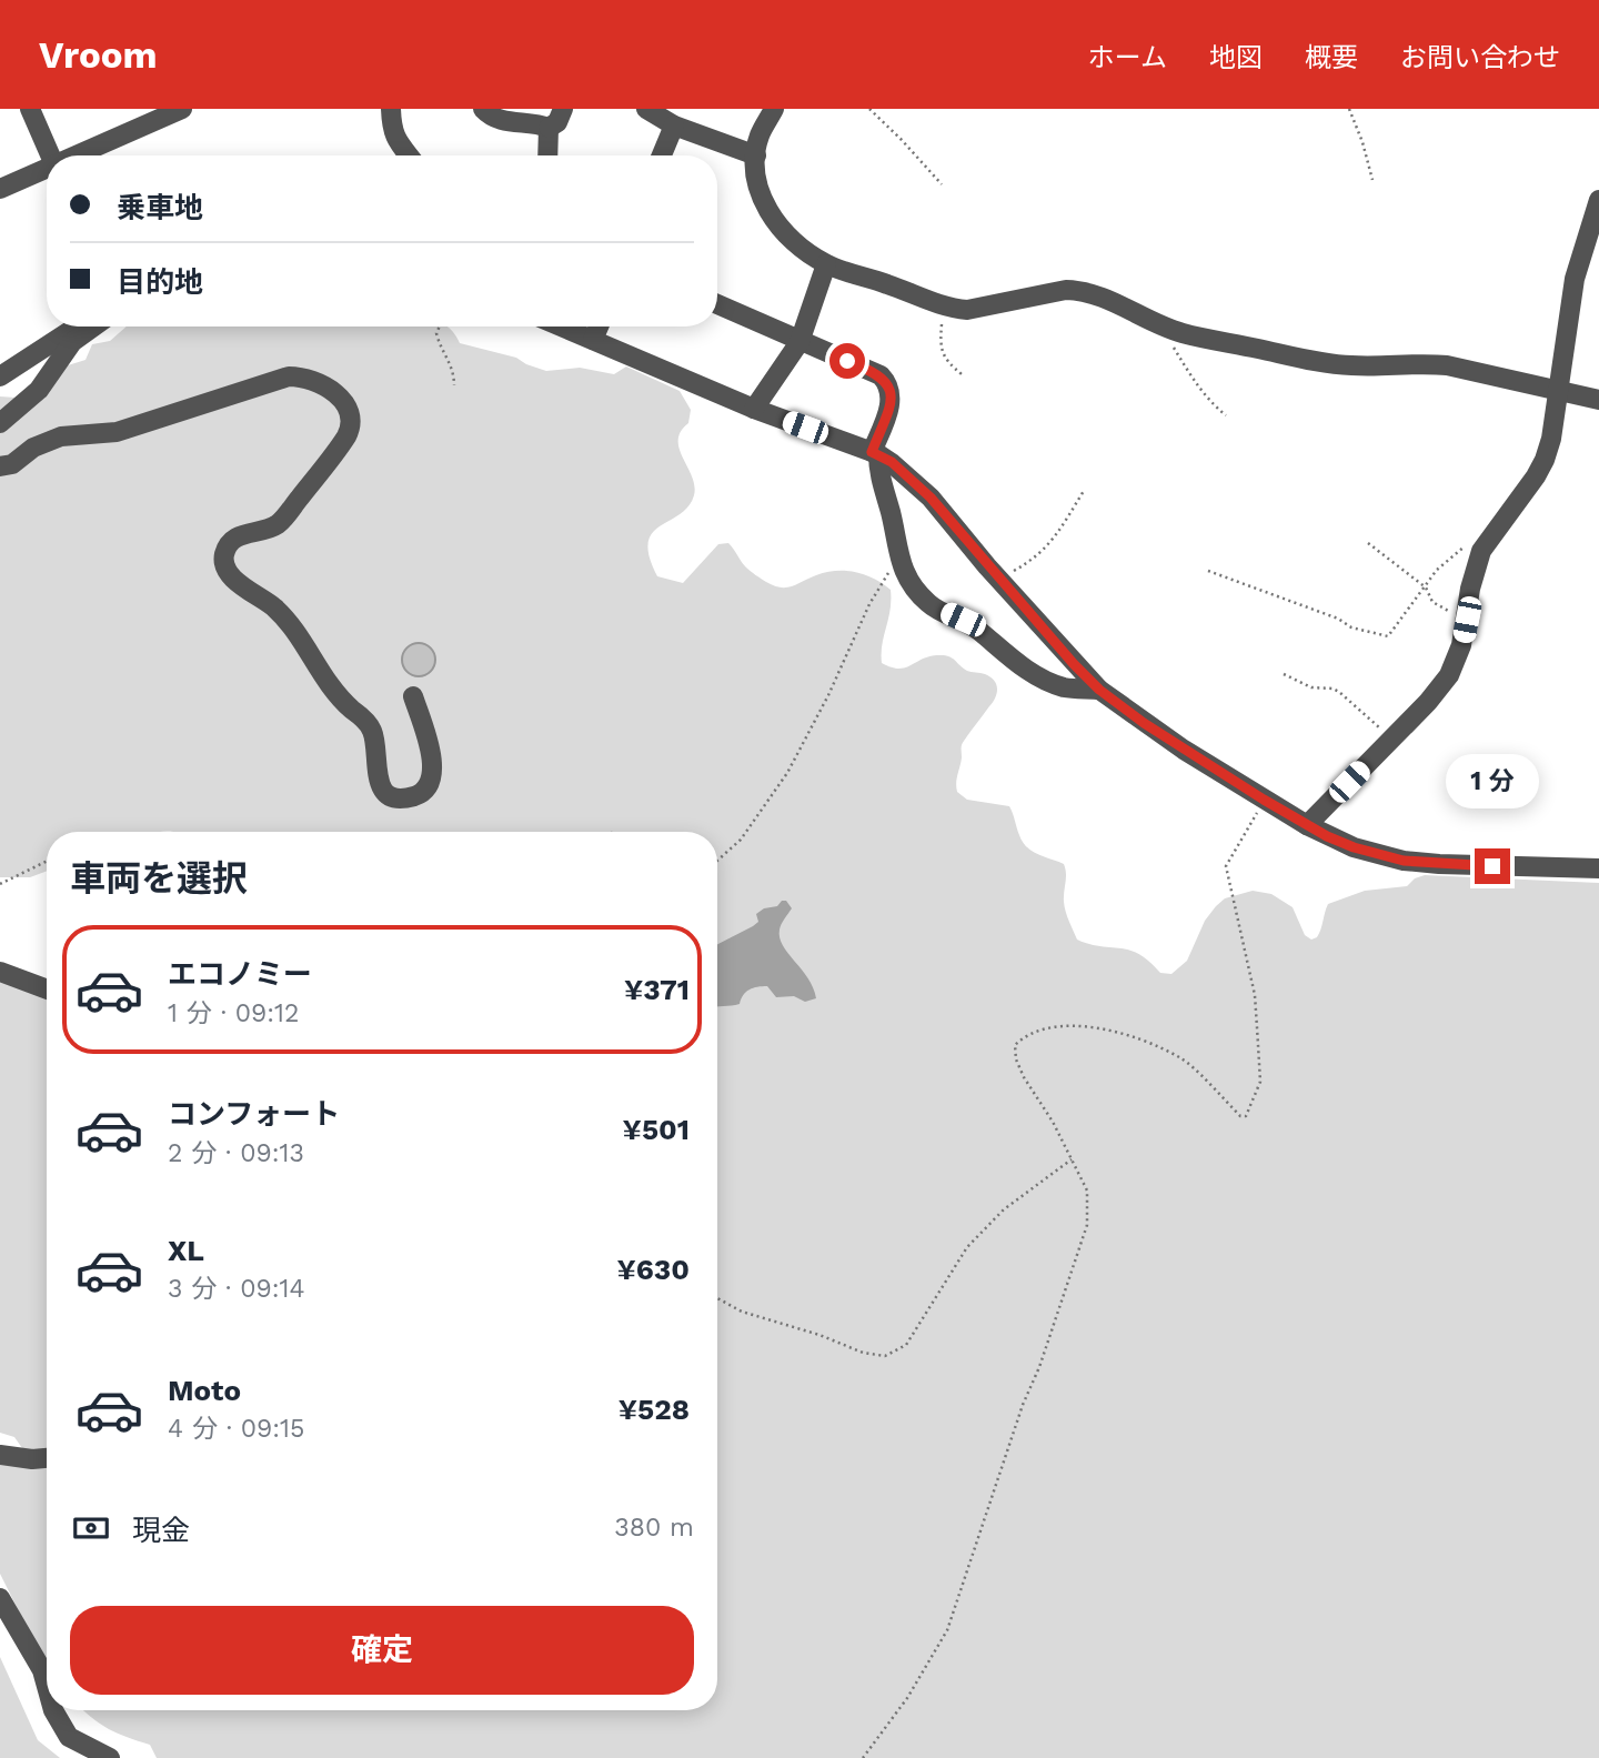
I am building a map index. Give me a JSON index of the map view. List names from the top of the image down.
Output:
{
  "page": {
    "header": "Vroom",
    "nav": [
      "ホーム",
      "地図",
      "概要",
      "お問い合わせ"
    ],
    "banner": ["乗車地", "目的地"],
    "bubble": "1 分",
    "heading": "車両を選択",
    "list": [
      {
        "name": "エコノミー",
        "note": "1 分 · 09:12",
        "value": "¥371"
      },
      {
        "name": "コンフォート",
        "note": "2 分 · 09:13",
        "value": "¥501"
      },
      {
        "name": "XL",
        "note": "3 分 · 09:14",
        "value": "¥630"
      },
      {
        "name": "Moto",
        "note": "4 分 · 09:15",
        "value": "¥528"
      }
    ],
    "pay": ["現金", "380 m"],
    "buttons": "確定"
  }
}
